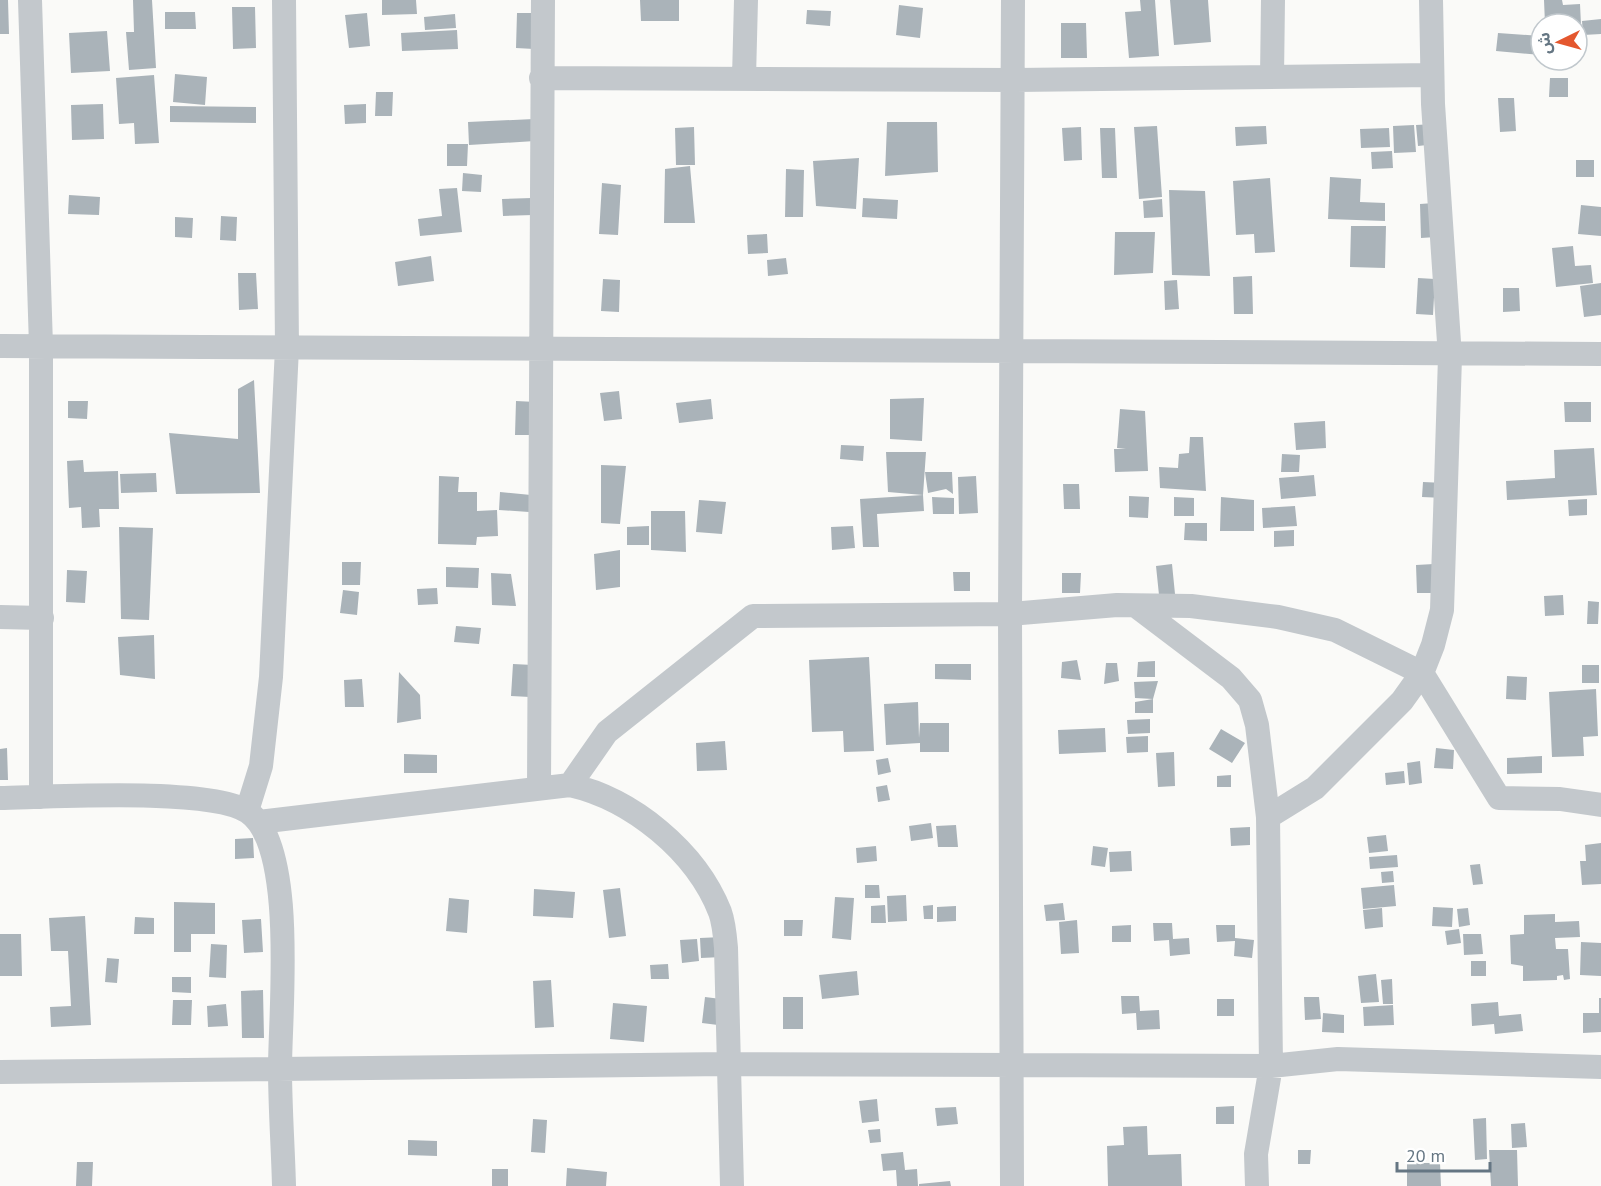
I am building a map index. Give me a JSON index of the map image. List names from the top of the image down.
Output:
{
  "scale_bar": "20 m",
  "north": "left"
}
